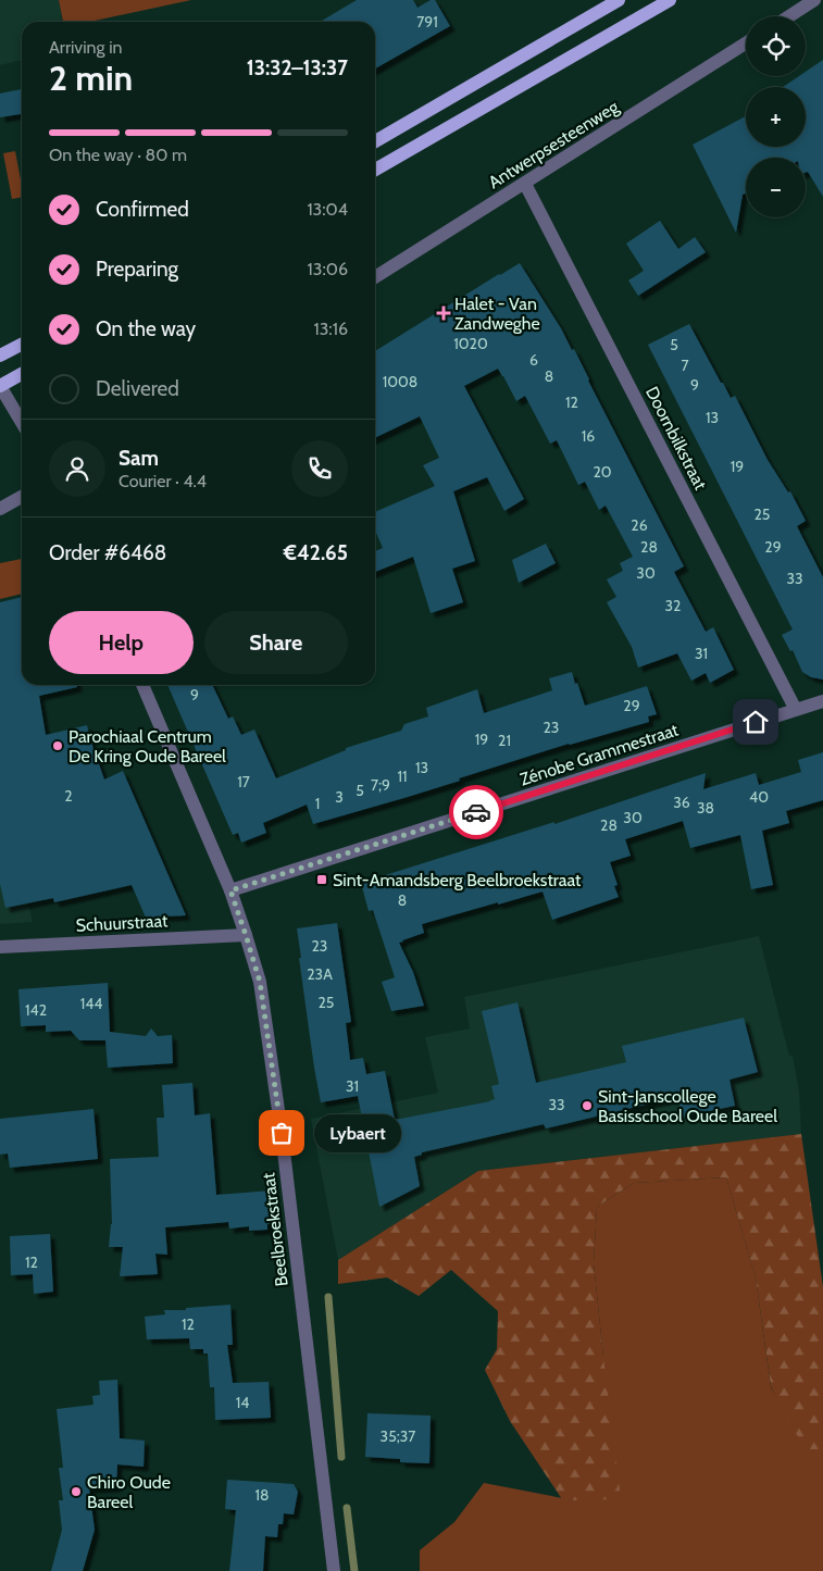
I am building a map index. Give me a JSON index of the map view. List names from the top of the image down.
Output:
{
  "streets": {
    "street": [
      "Antwerpsesteenweg",
      "Doornbilkstraat",
      "Zénobe Grammestraat",
      "Schuurstraat",
      "Beelbroekstraat"
    ]
  },
  "crossings": [
    ["Antwerpsesteenweg", "Doornbilkstraat"],
    ["Doornbilkstraat", "Zénobe Grammestraat"],
    ["Zénobe Grammestraat", "Beelbroekstraat"],
    ["Schuurstraat", "Beelbroekstraat"]
  ],
  "places": {
    "health": ["Halet - Van Zandweghe"],
    "other": [
      "Parochiaal Centrum De Kring Oude Bareel",
      "Sint-Janscollege Basisschool Oude Bareel",
      "Lybaert",
      "Chiro Oude Bareel"
    ],
    "transit": ["Sint-Amandsberg Beelbroekstraat"]
  },
  "house_numbers": [
    "791",
    "1020",
    "5",
    "6",
    "7",
    "8",
    "1008",
    "9",
    "12",
    "13",
    "16",
    "19",
    "20",
    "25",
    "26",
    "28",
    "29",
    "30",
    "33",
    "32",
    "31",
    "9",
    "29",
    "23",
    "19",
    "21",
    "13",
    "11",
    "17",
    "7;9",
    "5",
    "2",
    "3",
    "40",
    "36",
    "1",
    "38",
    "30",
    "28",
    "8",
    "23",
    "23A",
    "25",
    "144",
    "142",
    "31",
    "33",
    "12",
    "12",
    "14",
    "35;37",
    "18"
  ],
  "page": {
    "map_buttons": ["+", "−"],
    "heading": ["2 min", "Arriving in", "13:32–13:37"],
    "panel": [
      "Sam",
      "Courier · 4.4",
      "Order #6468",
      "€42.65"
    ],
    "bar": "On the way · 80 m",
    "list": [
      ["Confirmed", "13:04"],
      ["Preparing", "13:06"],
      ["On the way", "13:16"],
      "Delivered"
    ],
    "buttons": ["Help", "Share"],
    "bubble": "Lybaert"
  }
}
